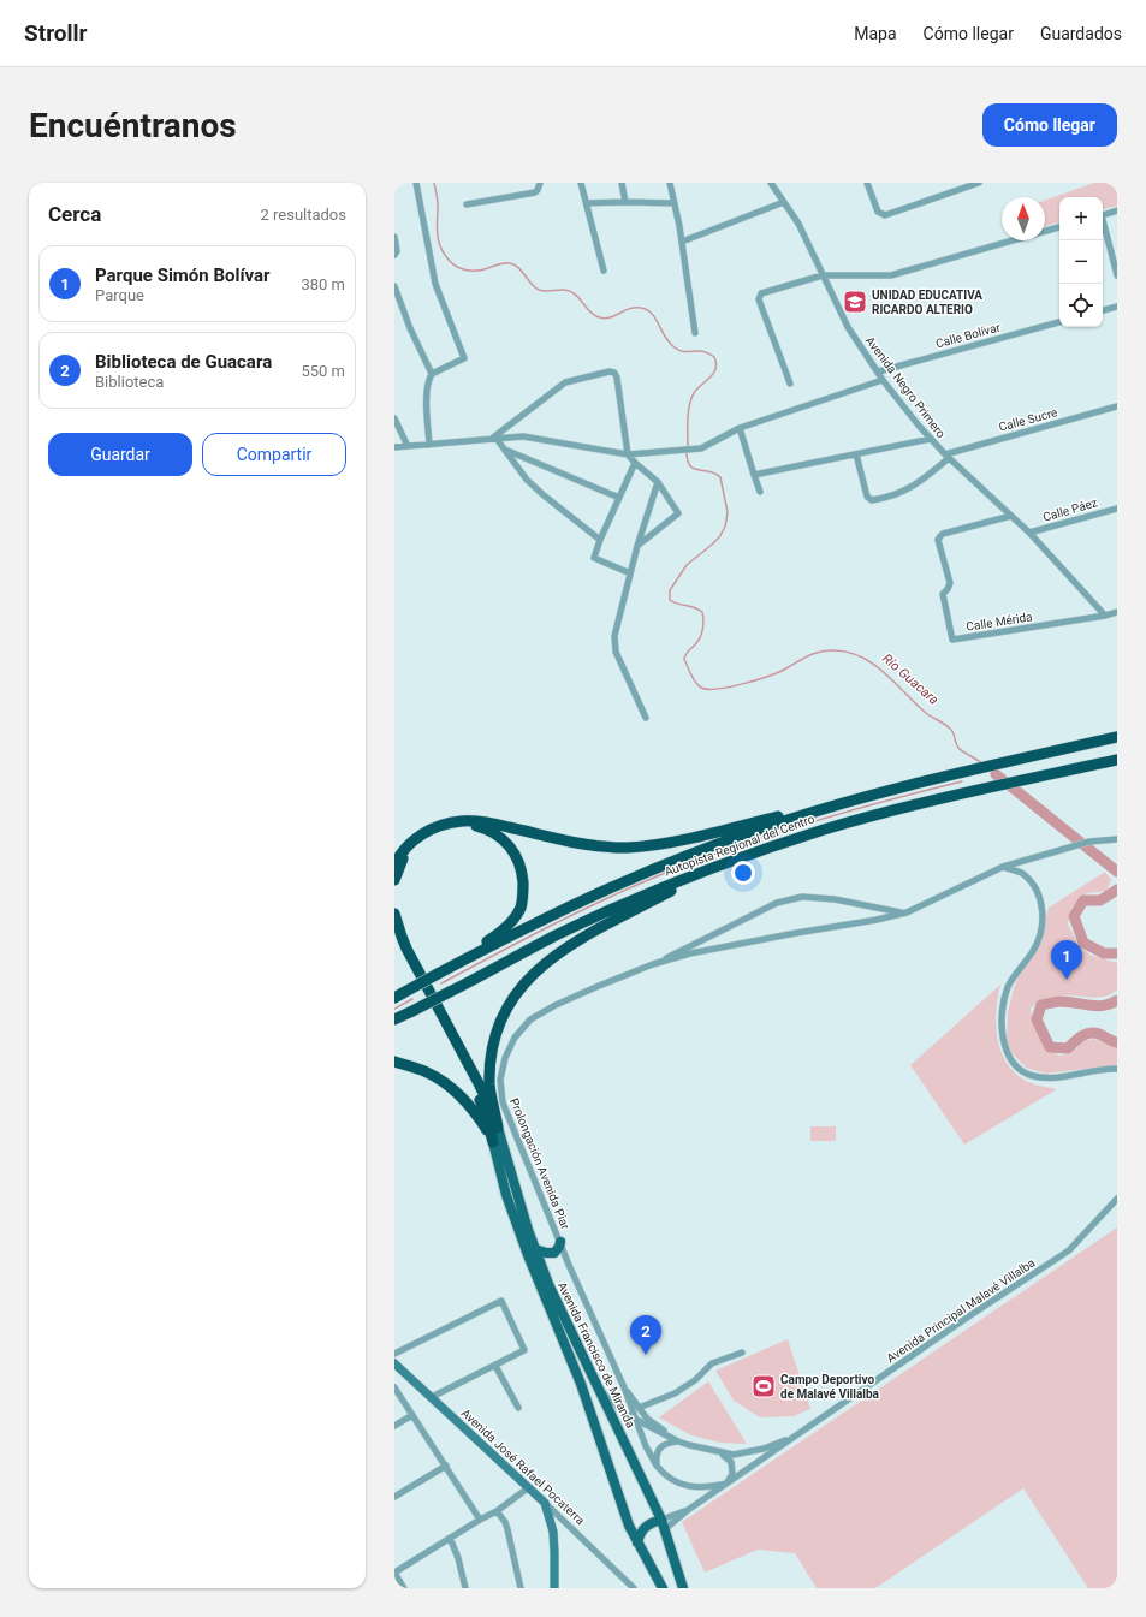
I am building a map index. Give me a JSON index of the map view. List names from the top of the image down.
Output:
{
  "streets": {
    "highway": ["Autopista Regional del Centro"],
    "main road": ["Avenida Francisco de Miranda"],
    "street": [
      "Calle Bolívar",
      "Avenida Negro Primero",
      "Calle Sucre",
      "Calle Páez",
      "Calle Mérida",
      "Prolongación Avenida Piar",
      "Avenida Principal Malavé Villalba",
      "Avenida José Rafael Pocaterra"
    ]
  },
  "crossings": [
    ["Calle Bolívar", "Avenida Negro Primero"],
    ["Avenida Negro Primero", "Calle Sucre"],
    ["Avenida Negro Primero", "Calle Páez"],
    ["Avenida Negro Primero", "Calle Mérida"],
    ["Avenida Principal Malavé Villalba", "Avenida Francisco de Miranda"]
  ],
  "water": ["Río Guacara"],
  "places": {
    "school or university": ["UNIDAD EDUCATIVA RICARDO ALTERIO"],
    "sports": ["Campo Deportivo de Malavé Villalba"]
  },
  "north": "top",
  "page": {
    "header": "Strollr",
    "nav": ["Mapa", "Cómo llegar", "Guardados"],
    "buttons": [
      "Cómo llegar",
      ["Guardar", "Compartir"]
    ],
    "title": "Encuéntranos",
    "heading": ["Cerca", "2 resultados"],
    "map_buttons": ["+", "−"],
    "list": [
      {
        "mark": "1",
        "name": "Parque Simón Bolívar",
        "note": "Parque",
        "value": "380 m"
      },
      {
        "mark": "2",
        "name": "Biblioteca de Guacara",
        "note": "Biblioteca",
        "value": "550 m"
      }
    ],
    "pins": ["1", "2"]
  }
}
